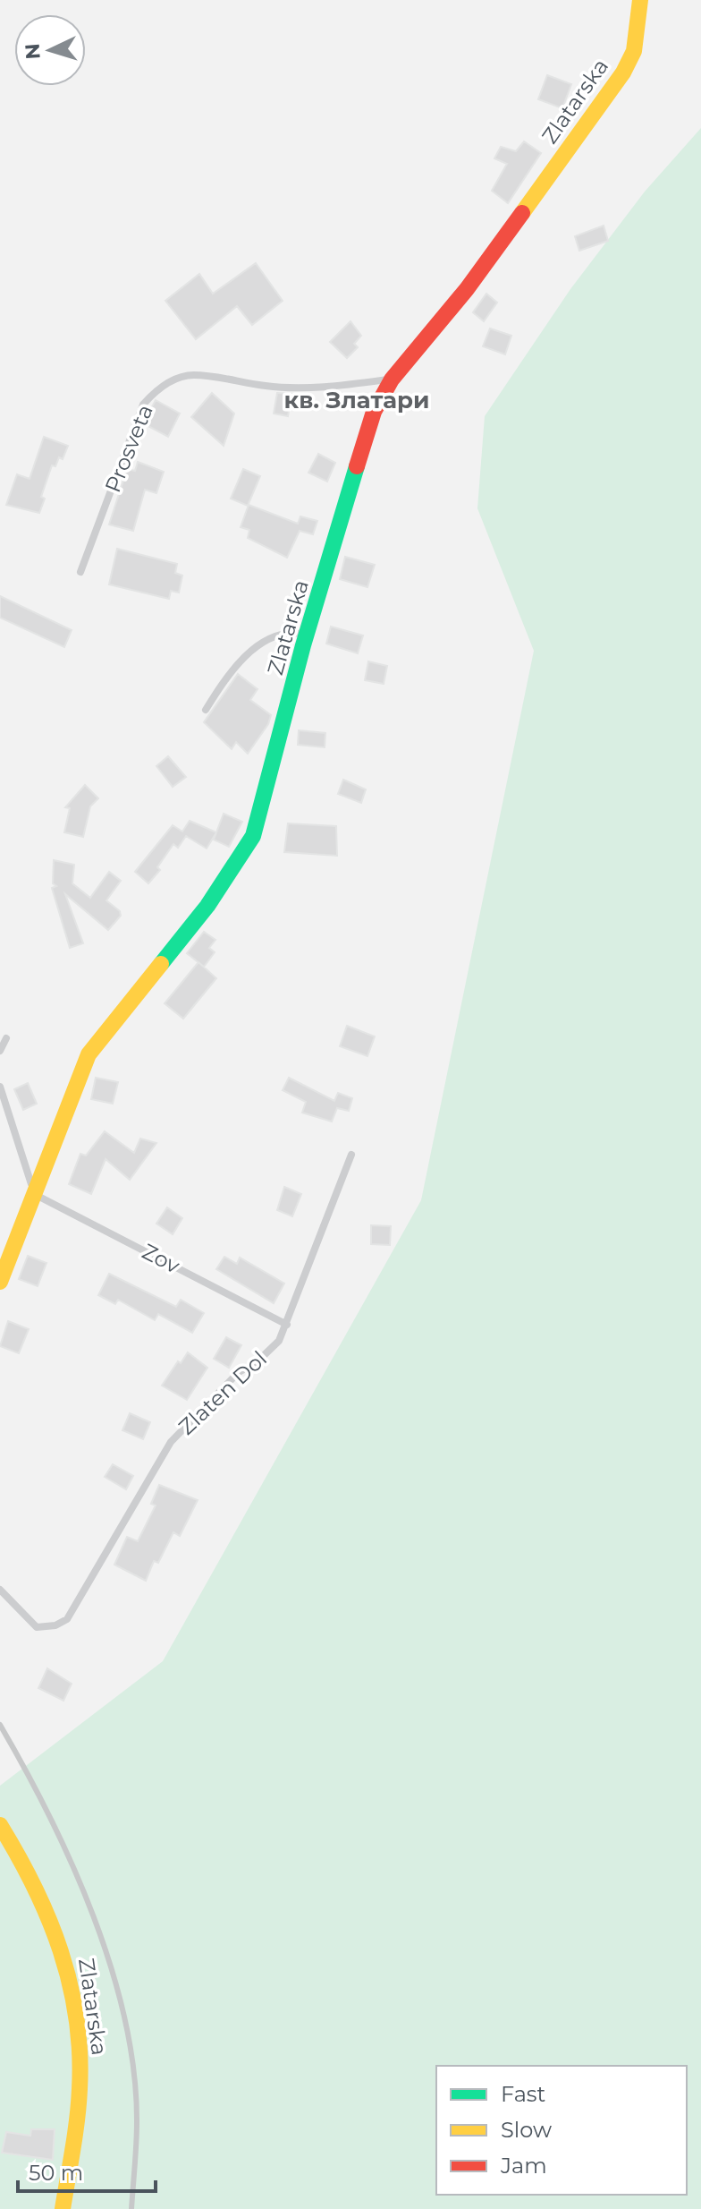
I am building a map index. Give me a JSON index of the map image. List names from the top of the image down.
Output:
{
  "streets": {
    "street": ["Zlatarska"],
    "lane": ["Prosveta", "Zov", "Zlaten Dol"]
  },
  "crossings": [
    ["Zlatarska", "Prosveta"],
    ["Zlatarska", "Zov"],
    ["Zov", "Zlaten Dol"]
  ],
  "districts": ["кв. Златари"],
  "legend": ["Fast", "Slow", "Jam"],
  "scale_bar": "50 m",
  "north": "left"
}
